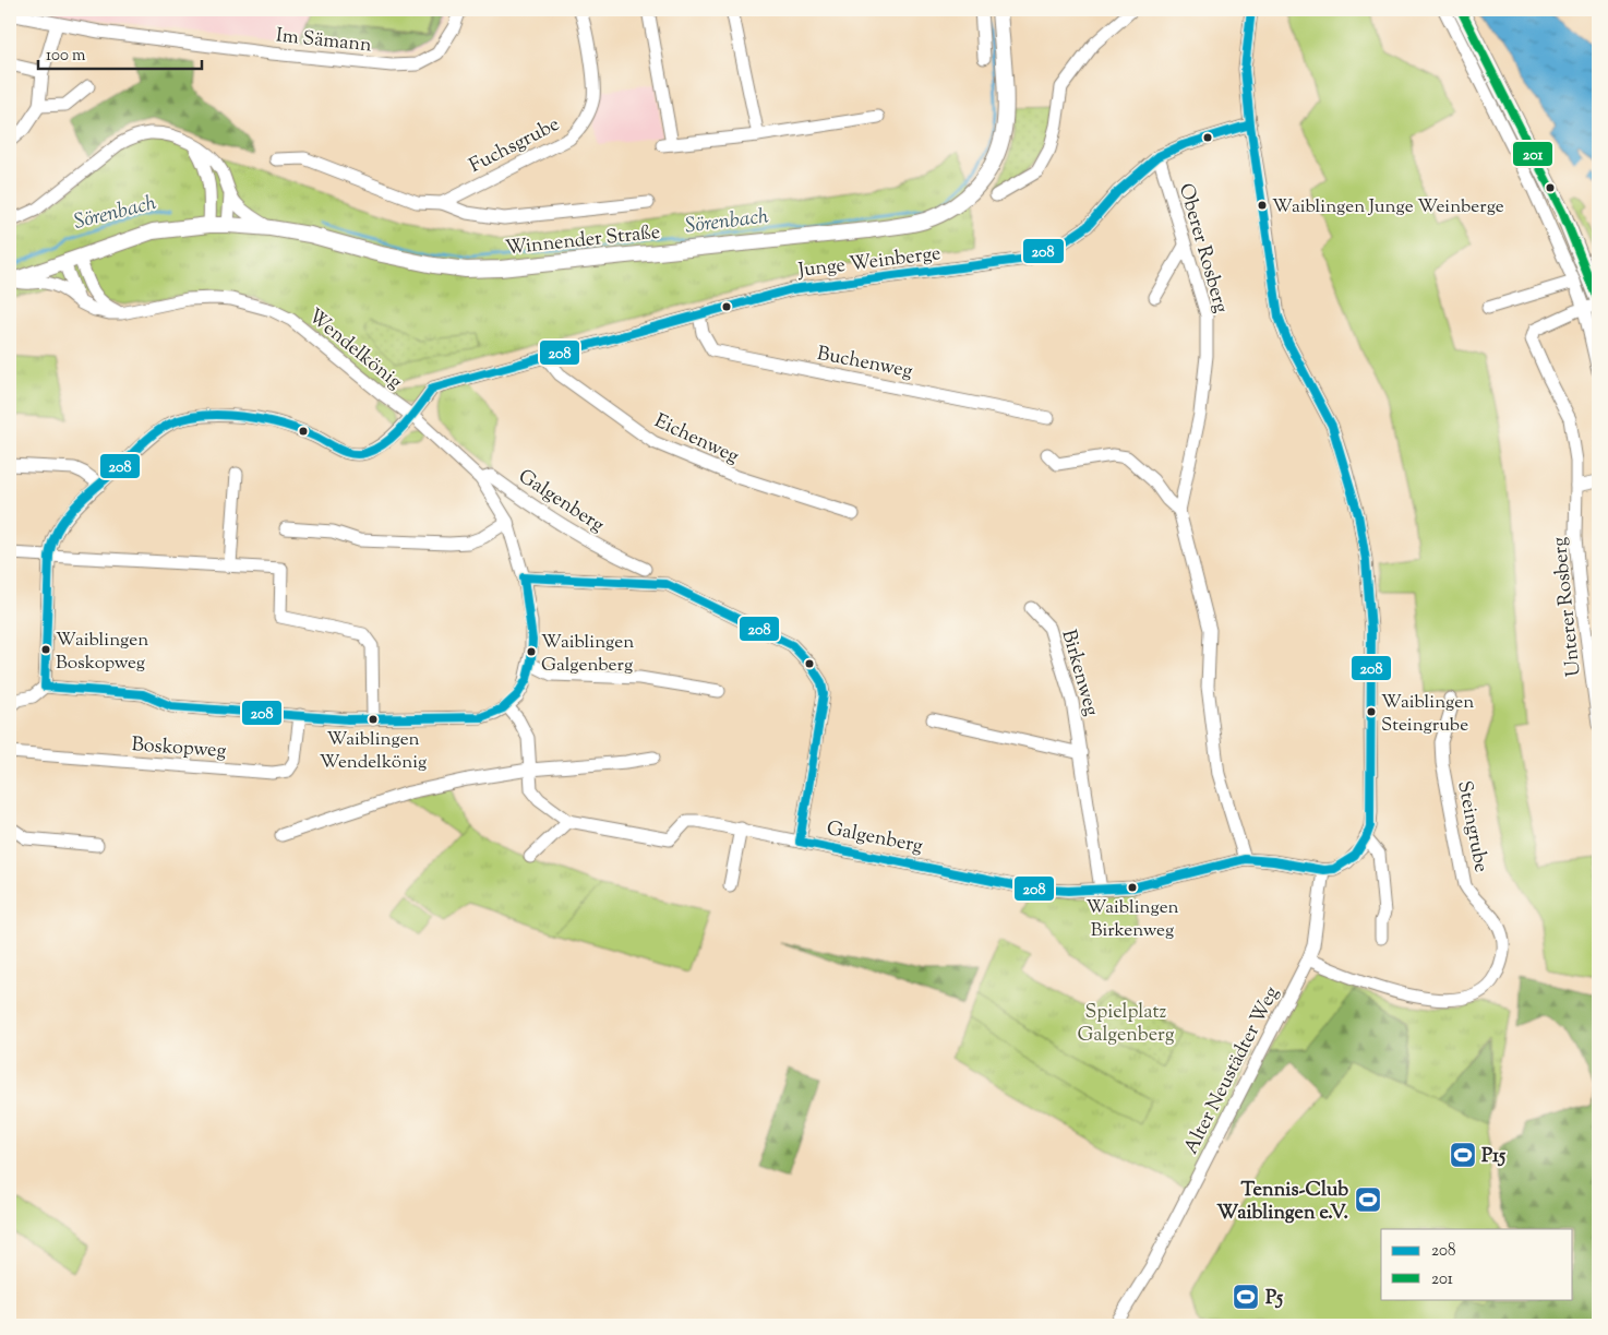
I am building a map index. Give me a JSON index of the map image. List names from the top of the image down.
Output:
{
  "streets": {
    "street": [
      "Im Sämann",
      "Fuchsgrube",
      "Winnender Straße",
      "Oberer Rosberg",
      "Junge Weinberge",
      "Wendelkönig",
      "Buchenweg",
      "Eichenweg",
      "Galgenberg",
      "Unterer Rosberg",
      "Birkenweg",
      "Boskopweg",
      "Steingrube",
      "Alter Neustädter Weg"
    ]
  },
  "crossings": [
    ["Winnender Straße", "Wendelkönig"],
    ["Oberer Rosberg", "Junge Weinberge"],
    ["Oberer Rosberg", "Galgenberg"],
    ["Junge Weinberge", "Wendelkönig"],
    ["Junge Weinberge", "Buchenweg"],
    ["Junge Weinberge", "Eichenweg"],
    ["Wendelkönig", "Galgenberg"],
    ["Wendelkönig", "Boskopweg"],
    ["Galgenberg", "Birkenweg"],
    ["Galgenberg", "Alter Neustädter Weg"],
    ["Steingrube", "Alter Neustädter Weg"]
  ],
  "water": ["Sörenbach"],
  "parks": ["Spielplatz Galgenberg"],
  "places": {
    "other": [
      "Waiblingen Junge Weinberge",
      "Waiblingen Boskopweg",
      "Waiblingen Galgenberg",
      "Waiblingen Steingrube",
      "Waiblingen Wendelkönig",
      "Waiblingen Birkenweg"
    ],
    "sports": ["P15", "Tennis-Club Waiblingen e.V.", "P5"]
  },
  "lines": ["transit line 208", "transit line 201"],
  "legend": ["208", "201"],
  "scale_bar": "100 m"
}
